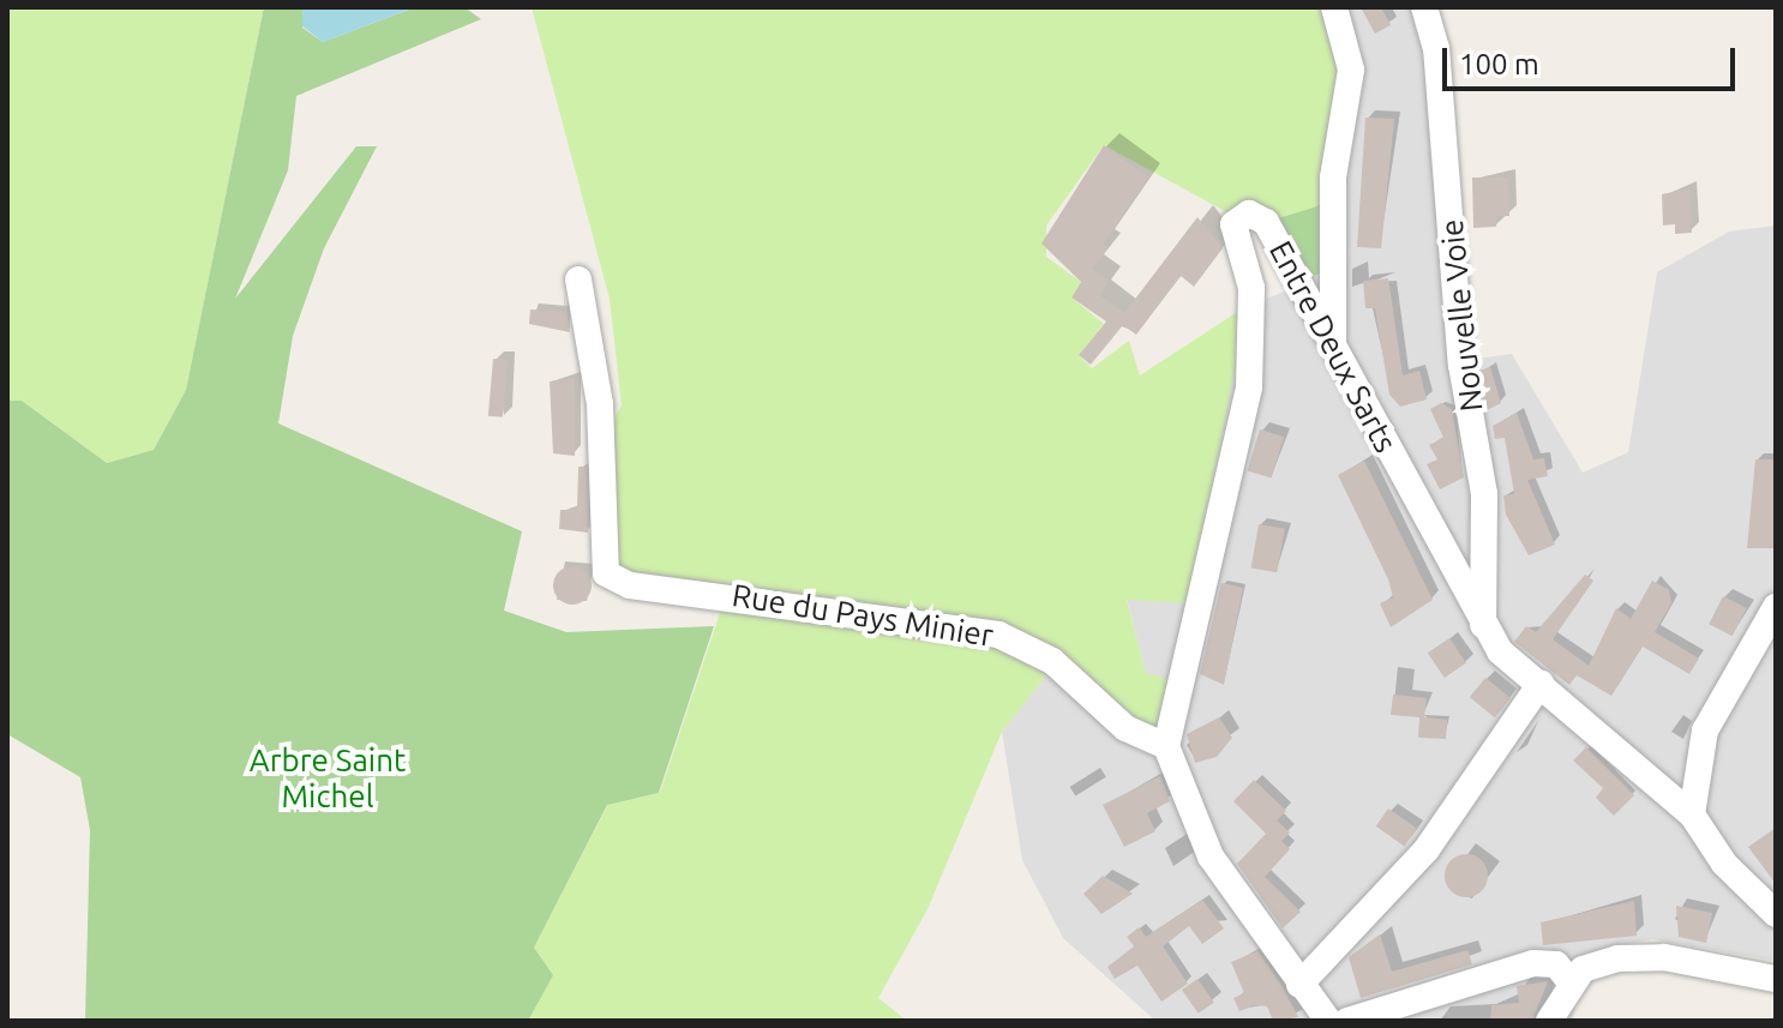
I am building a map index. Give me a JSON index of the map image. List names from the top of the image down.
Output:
{
  "streets": {
    "street": ["Nouvelle Voie", "Entre Deux Sarts", "Rue du Pays Minier"]
  },
  "crossings": [
    ["Nouvelle Voie", "Entre Deux Sarts"],
    ["Entre Deux Sarts", "Rue du Pays Minier"]
  ],
  "parks": ["Arbre Saint Michel"],
  "scale_bar": "100 m"
}
